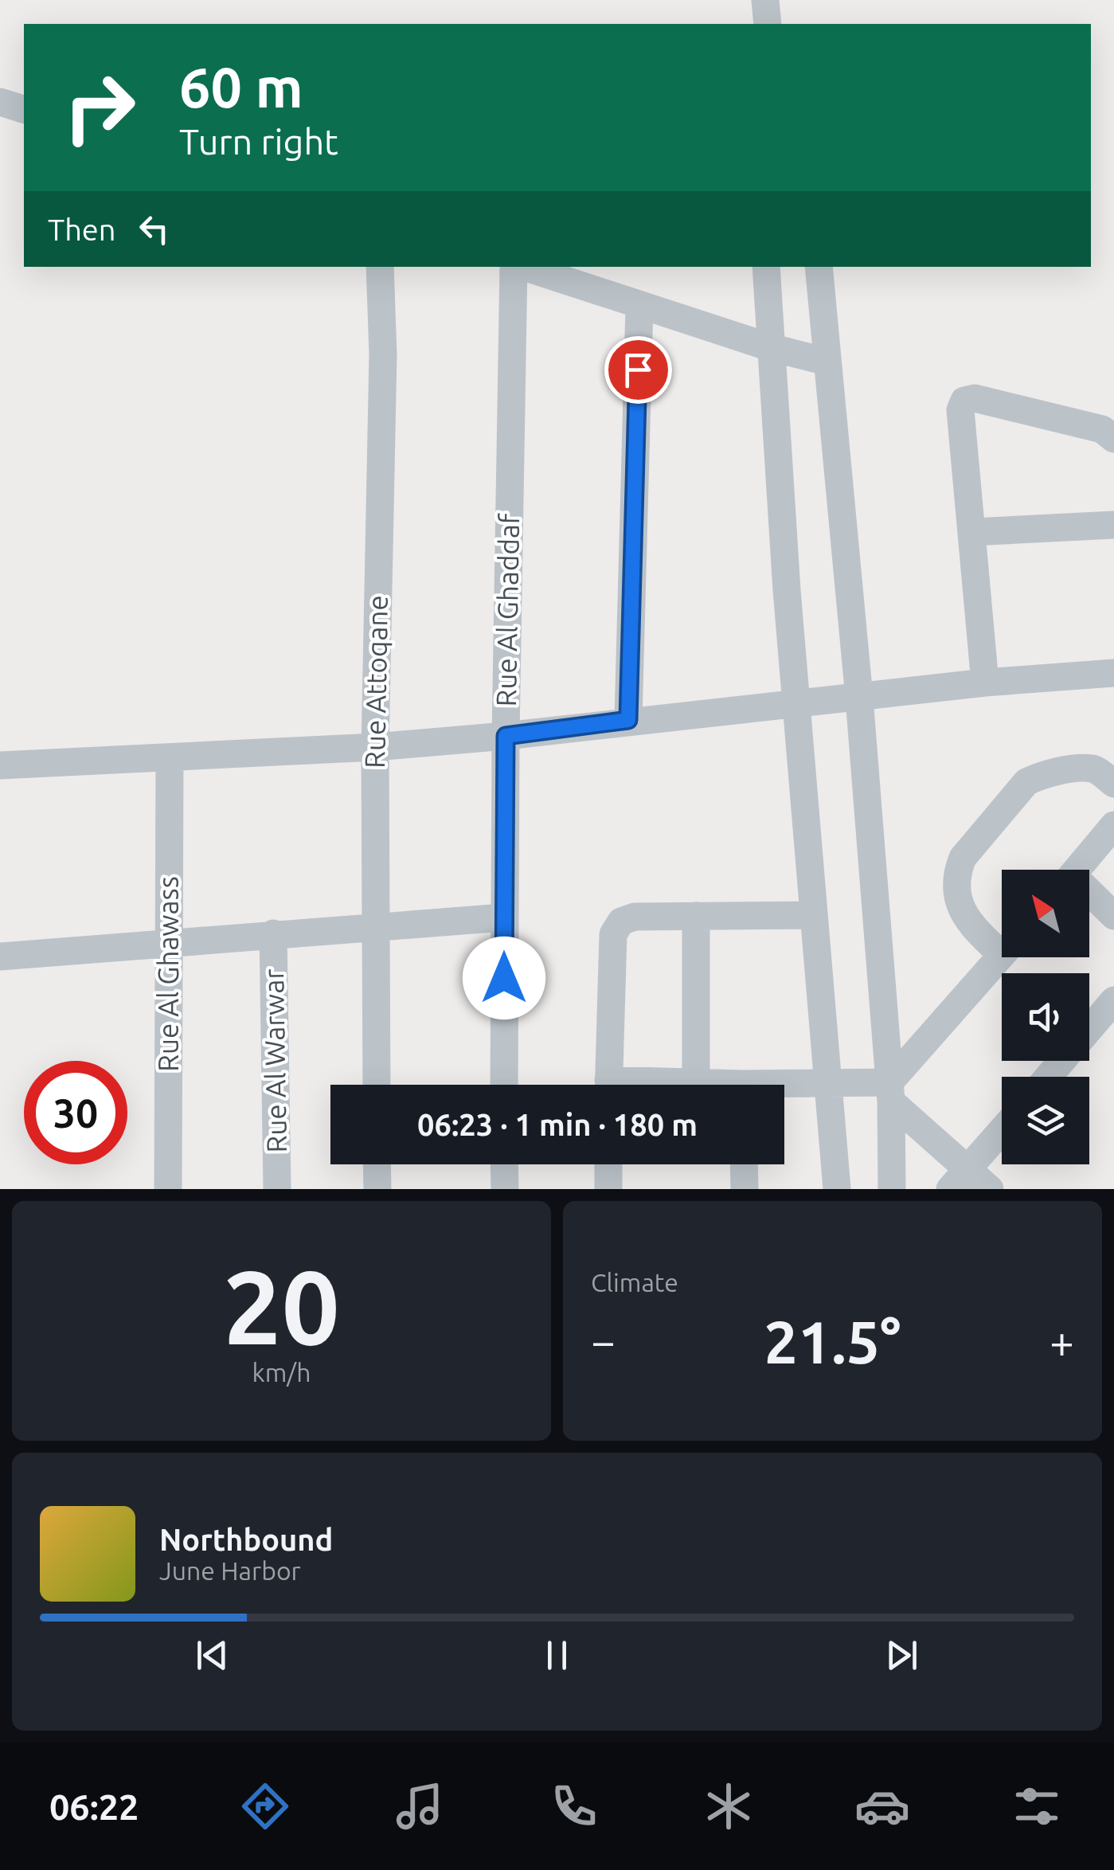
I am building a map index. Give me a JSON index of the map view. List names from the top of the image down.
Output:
{
  "streets": {
    "street": [
      "Rue Al Ghaddaf",
      "Rue Attoqane",
      "Rue Al Ghawass",
      "Rue Al Warwar"
    ]
  },
  "north": "top left",
  "page": {
    "turn": ["60 m", "Turn right"],
    "then": "Then",
    "limit": "30",
    "trip": "06:23 · 1 min · 180 m",
    "tile": [
      ["20", "km/h"],
      "Climate"
    ],
    "heat": ["−", "21.5°", "+"],
    "song": ["Northbound", "June Harbor"],
    "tabs": "06:22"
  }
}
